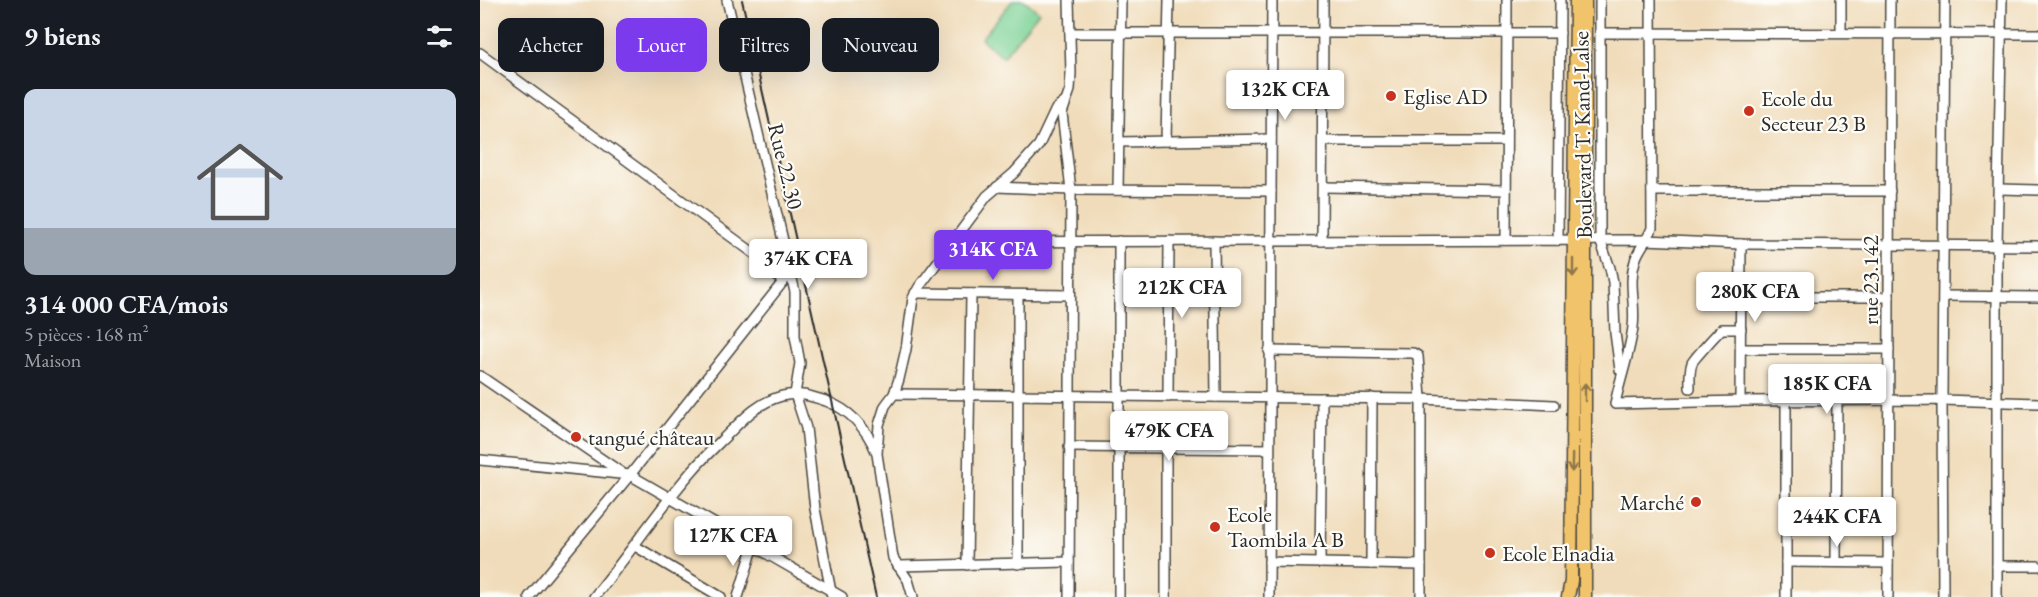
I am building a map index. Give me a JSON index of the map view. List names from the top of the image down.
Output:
{
  "streets": {
    "street": ["Boulevard T. Kand-Lalse", "Rue 22.30", "rue 23.142"]
  },
  "places": [
    "Eglise AD",
    "Ecole du Secteur 23 B",
    "tangué château",
    "Marché",
    "Ecole Taombila A B",
    "Ecole Elnadia"
  ],
  "page": {
    "heading": "9 biens",
    "chip": [
      "Acheter",
      "Louer",
      "Filtres",
      "Nouveau"
    ],
    "price": [
      "132K CFA",
      "314K CFA",
      "374K CFA",
      "212K CFA",
      "280K CFA",
      "185K CFA",
      "479K CFA",
      "244K CFA",
      "127K CFA"
    ],
    "list": [
      {
        "name": "314 000 CFA/mois",
        "note": "5 pièces · 168 m² · Maison"
      }
    ]
  }
}
